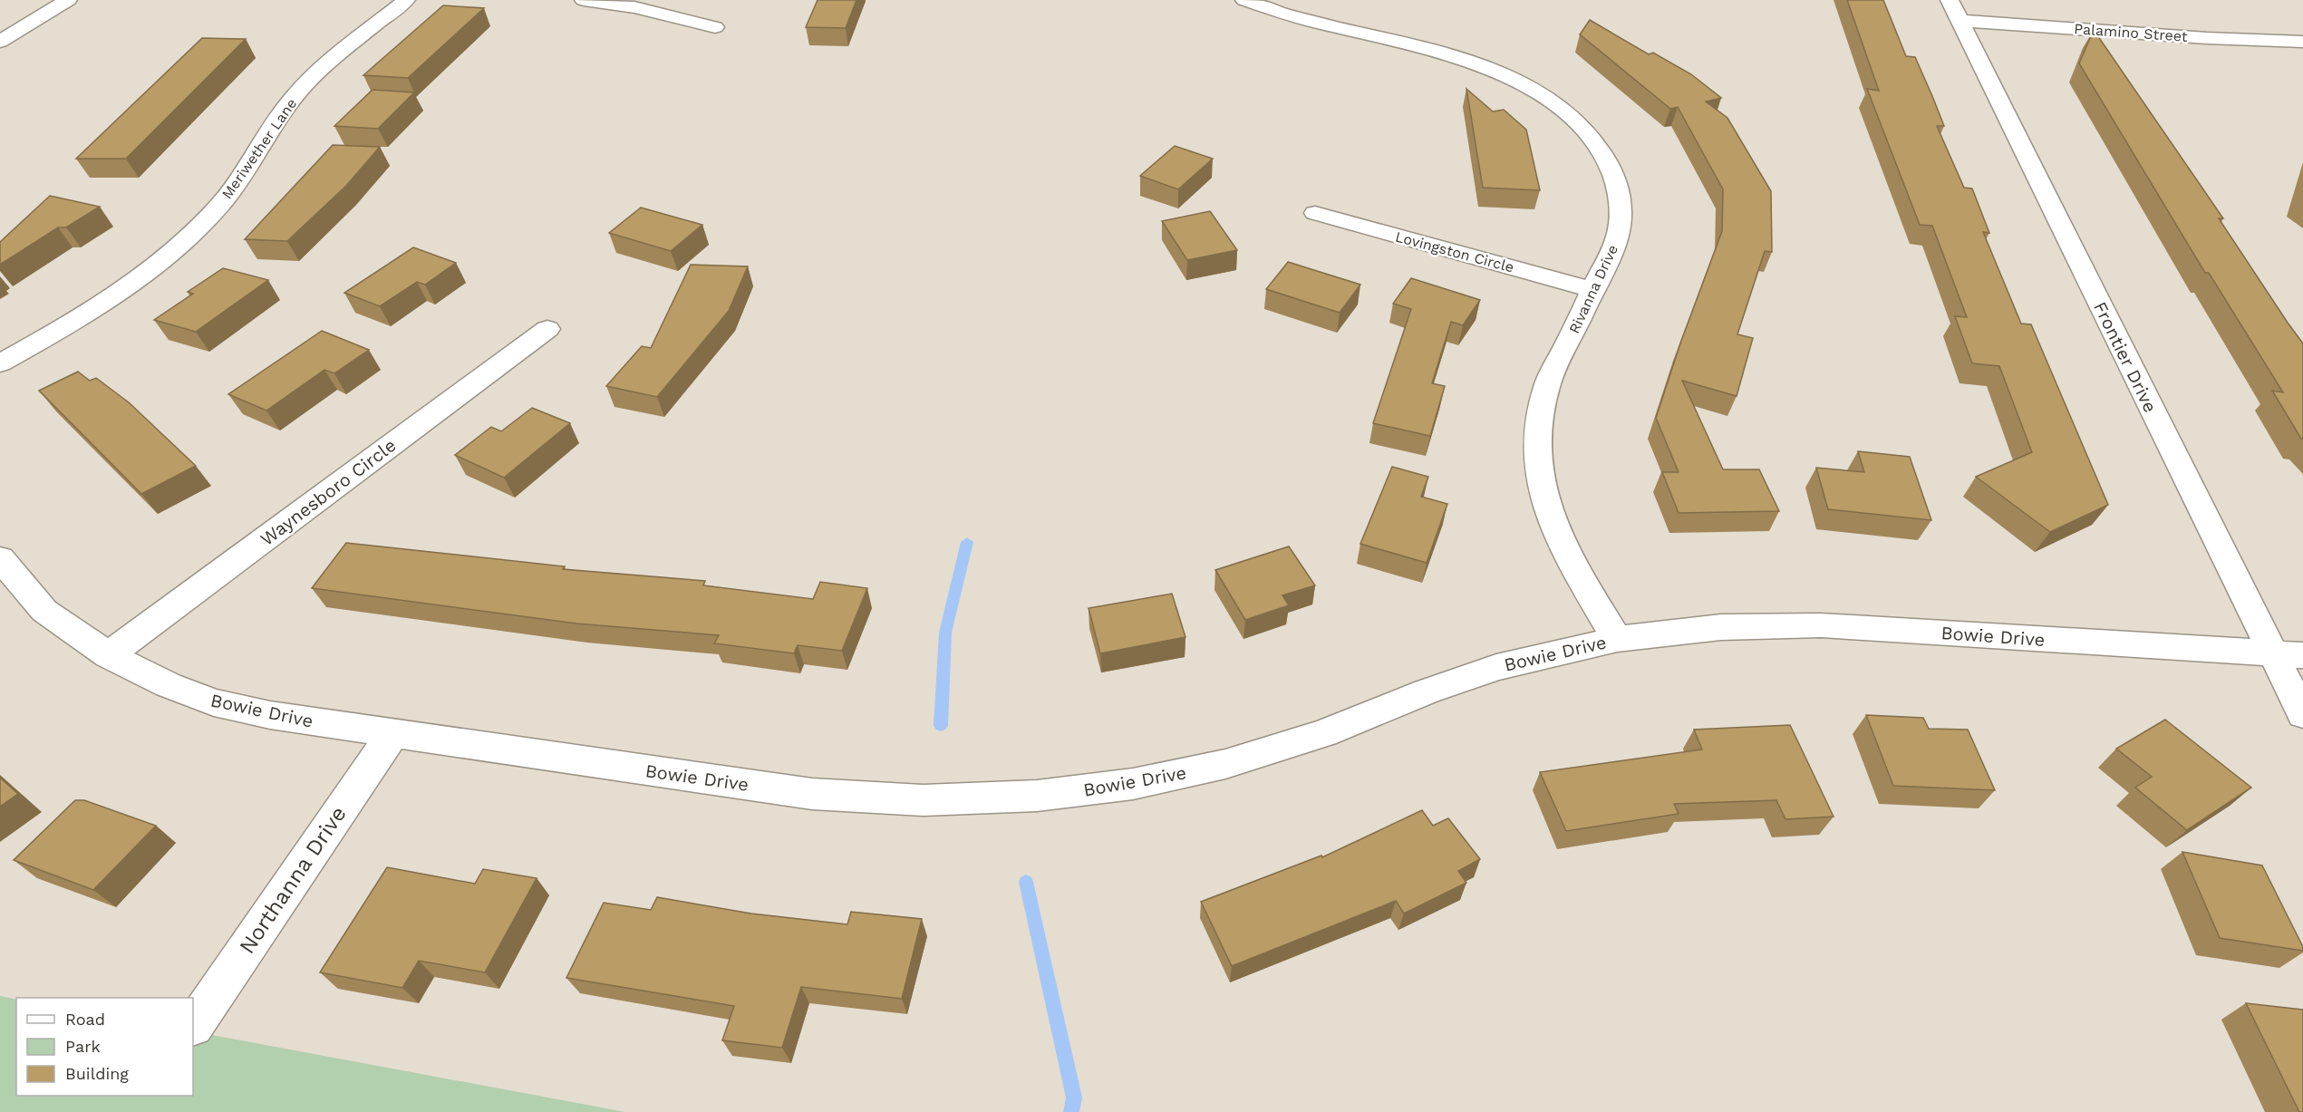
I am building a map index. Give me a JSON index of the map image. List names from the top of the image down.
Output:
{
  "streets": {
    "street": [
      "Palamino Street",
      "Meriwether Lane",
      "Lovingston Circle",
      "Rivanna Drive",
      "Frontier Drive",
      "Waynesboro Circle",
      "Bowie Drive",
      "Northanna Drive"
    ]
  },
  "crossings": [
    ["Palamino Street", "Frontier Drive"],
    ["Lovingston Circle", "Rivanna Drive"],
    ["Rivanna Drive", "Bowie Drive"],
    ["Frontier Drive", "Bowie Drive"],
    ["Waynesboro Circle", "Bowie Drive"],
    ["Bowie Drive", "Northanna Drive"]
  ],
  "legend": ["Road", "Park", "Building"]
}
